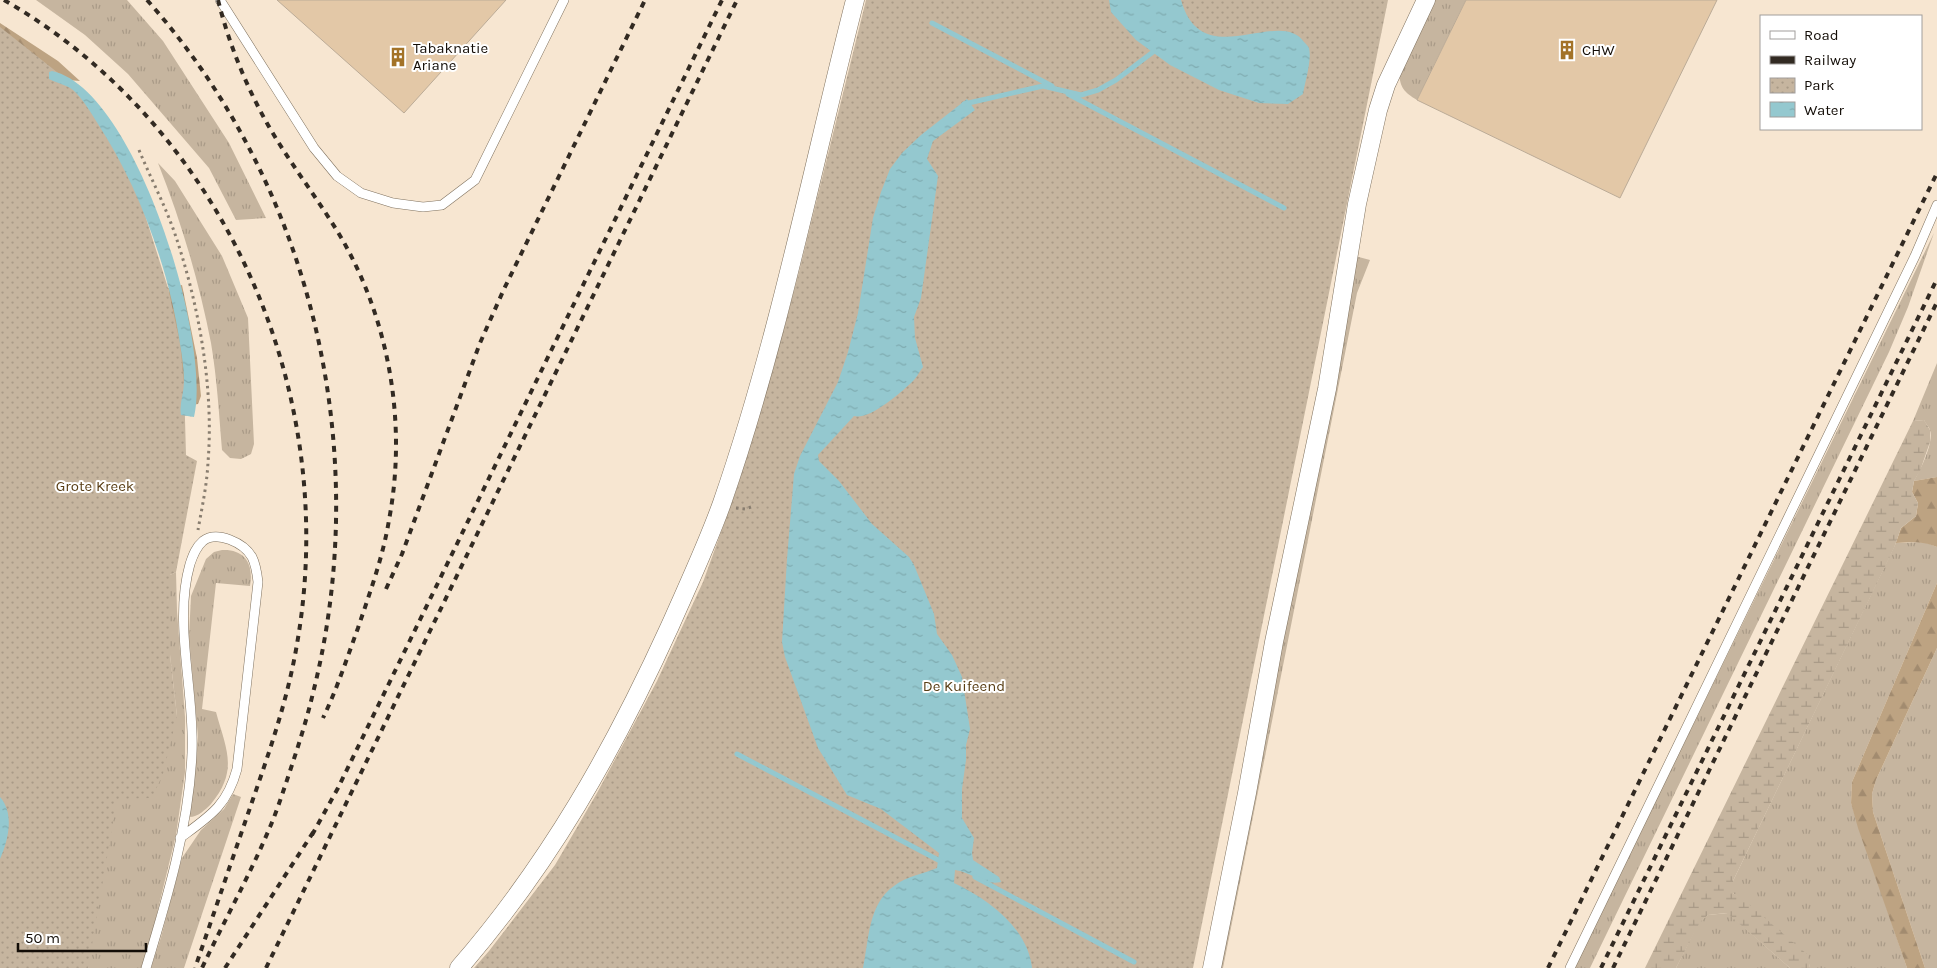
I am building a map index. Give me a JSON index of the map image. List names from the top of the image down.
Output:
{
  "parks": ["Grote Kreek", "De Kuifeend"],
  "places": {
    "building": ["CHW", "Tabaknatie Ariane"]
  },
  "legend": [
    "Road",
    "Railway",
    "Park",
    "Water"
  ],
  "scale_bar": "50 m"
}
